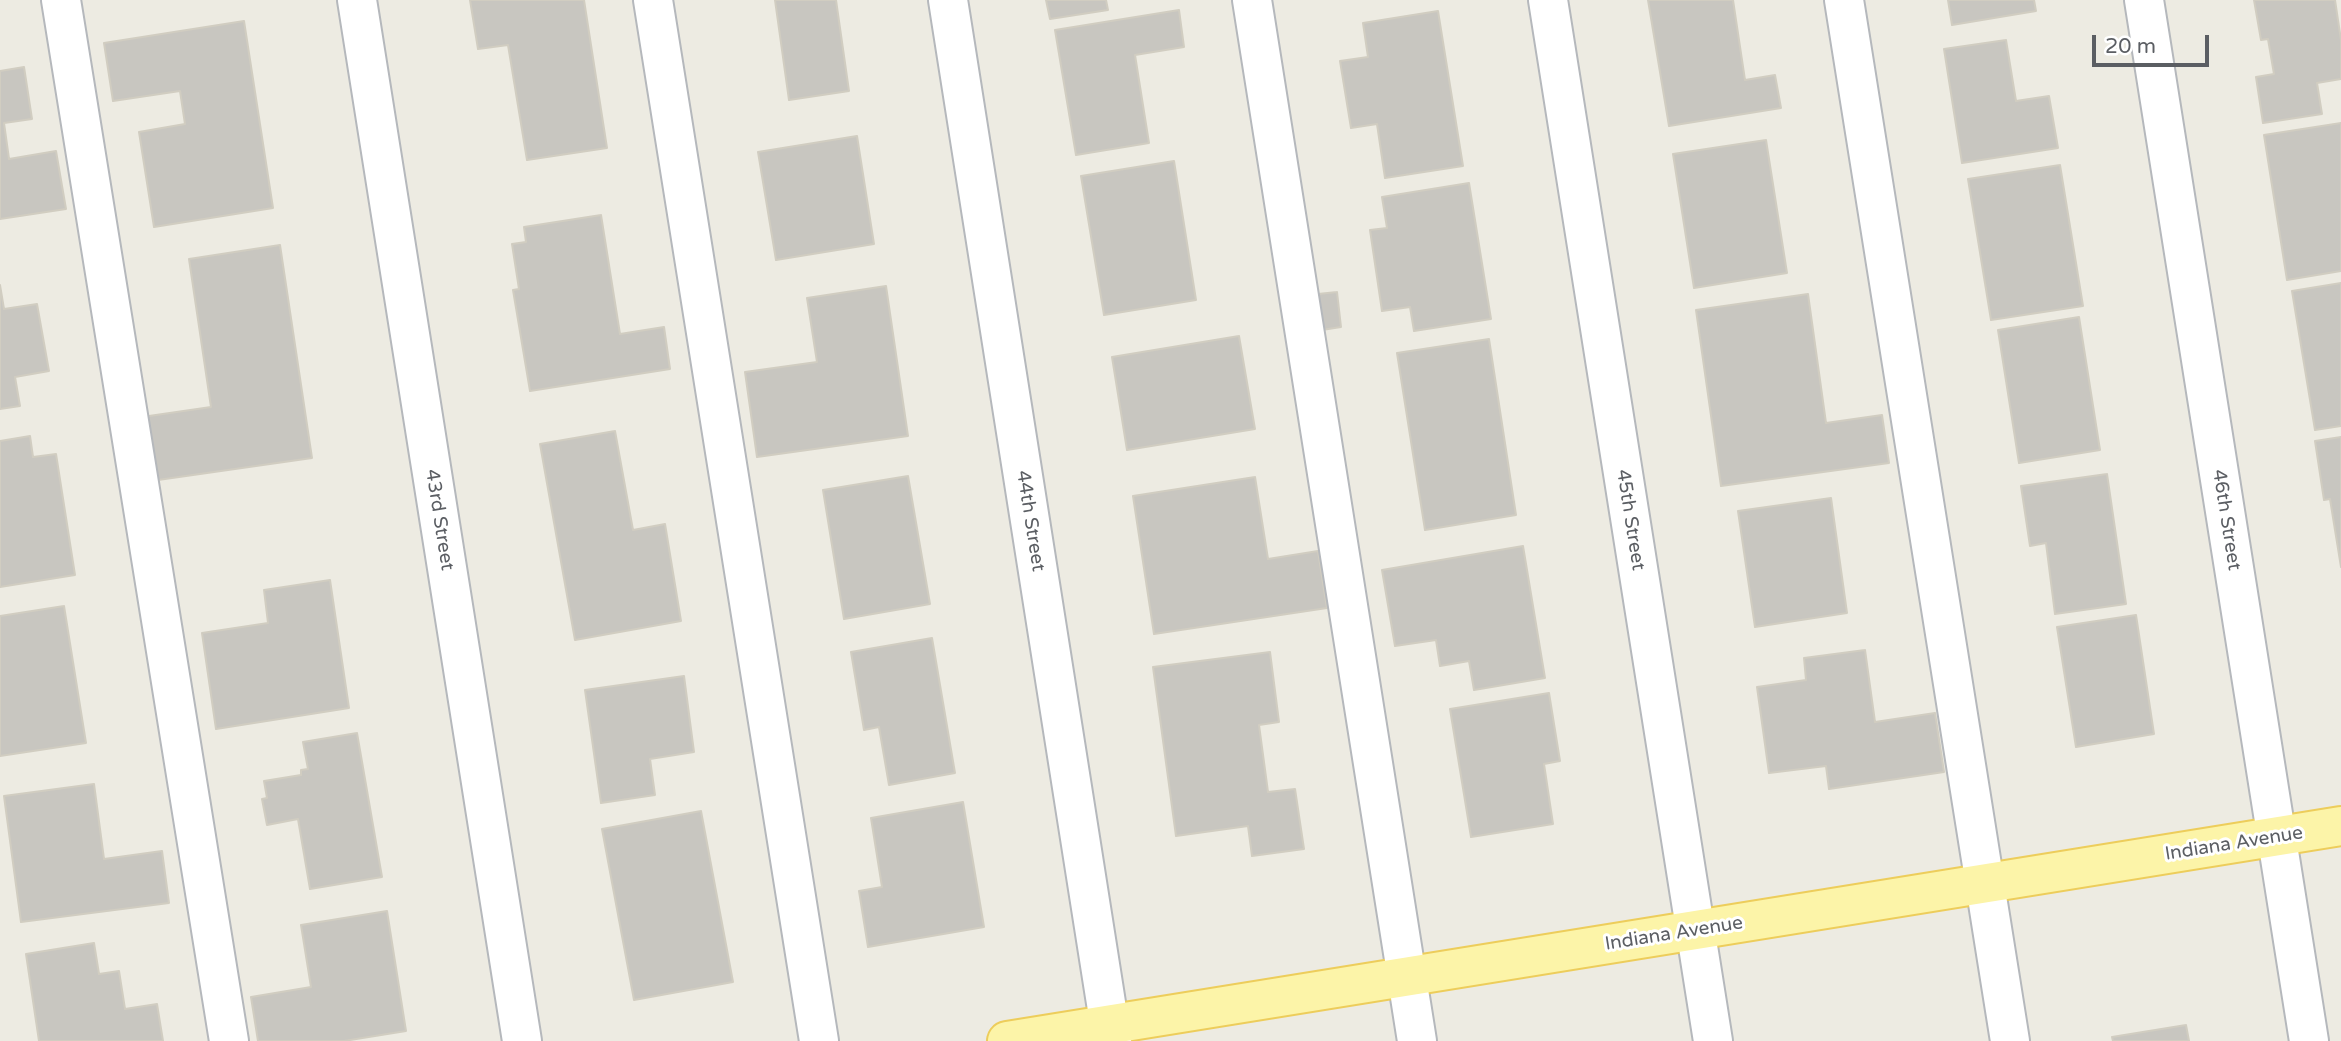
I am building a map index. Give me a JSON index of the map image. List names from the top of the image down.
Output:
{
  "streets": {
    "main road": ["Indiana Avenue"],
    "street": [
      "43rd Street",
      "45th Street",
      "46th Street",
      "44th Street"
    ]
  },
  "crossings": [
    ["45th Street", "Indiana Avenue"],
    ["46th Street", "Indiana Avenue"],
    ["44th Street", "Indiana Avenue"]
  ],
  "scale_bar": "20 m"
}
